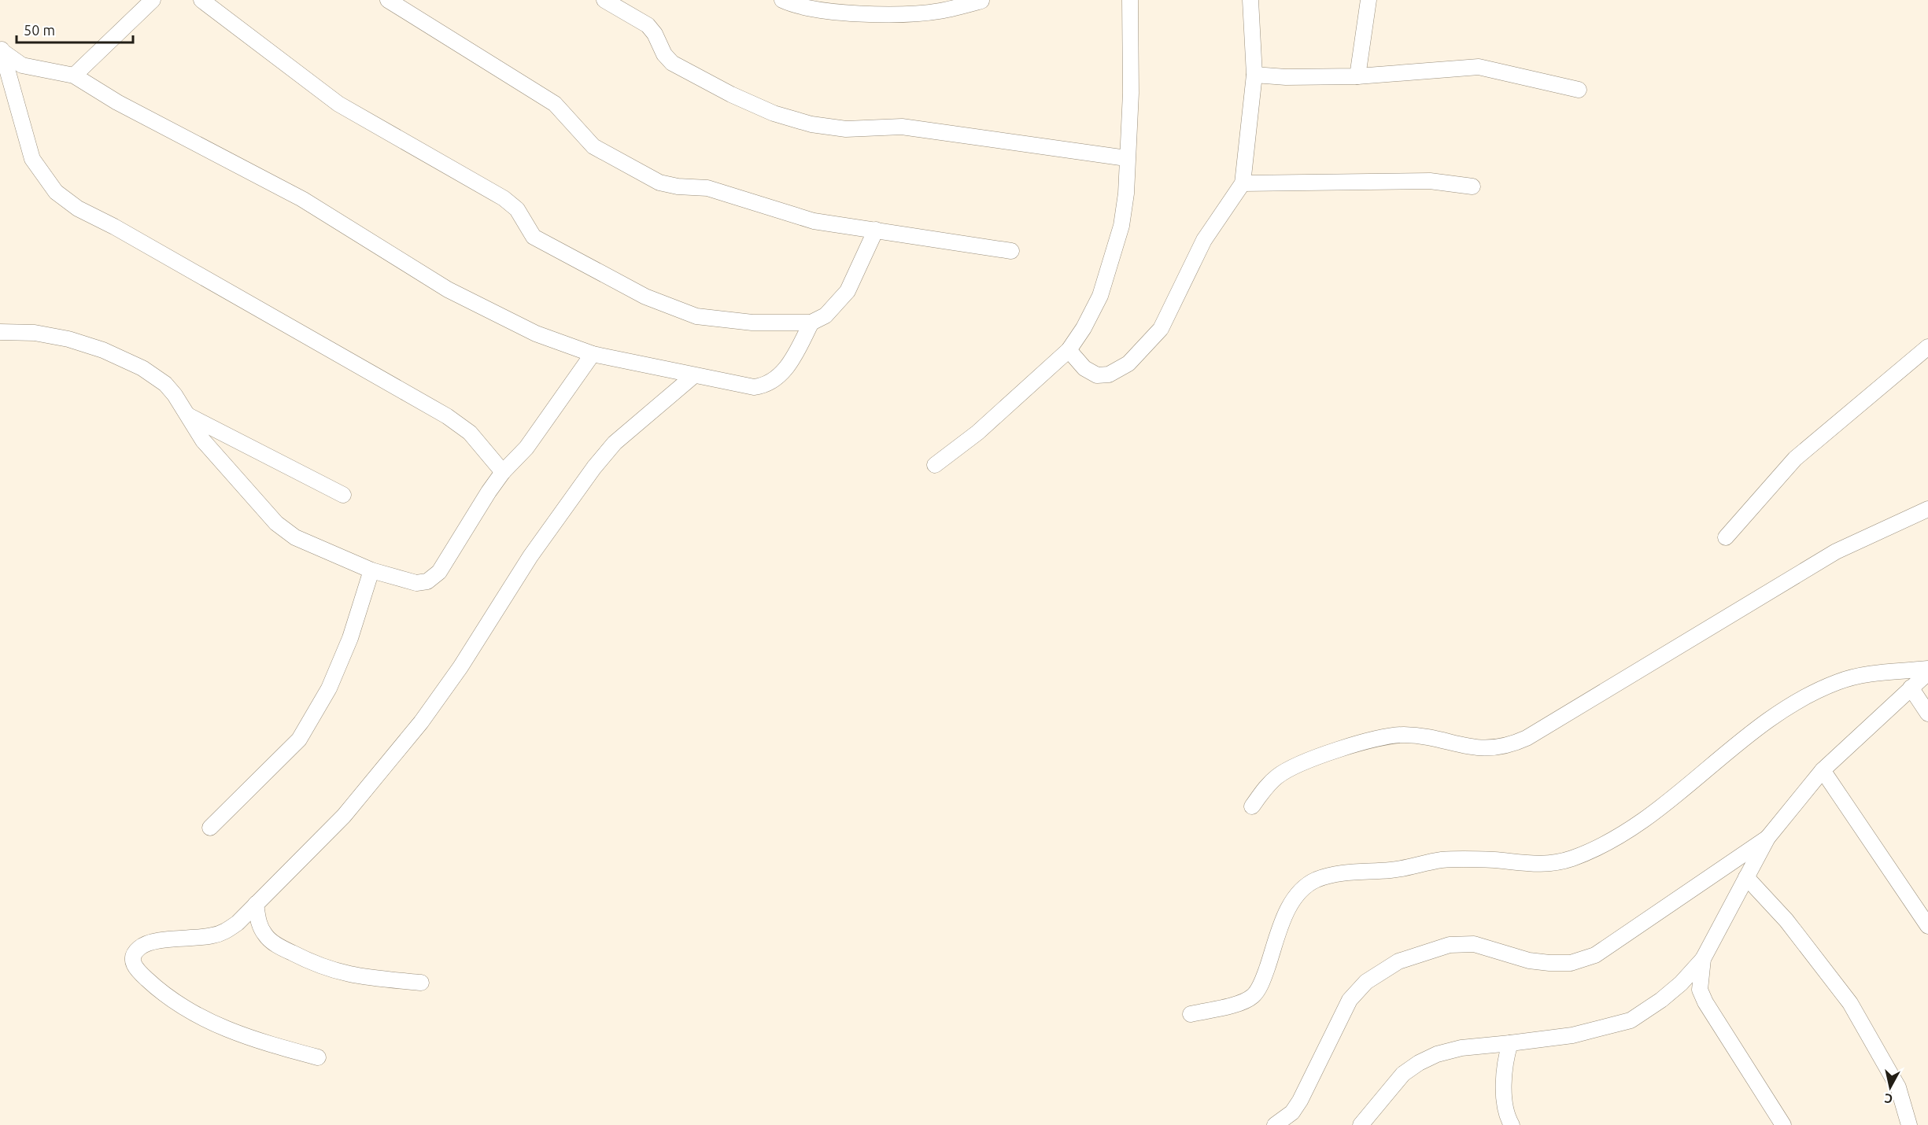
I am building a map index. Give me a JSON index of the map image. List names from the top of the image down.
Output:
{
  "scale_bar": "50 m",
  "north": "bottom"
}
